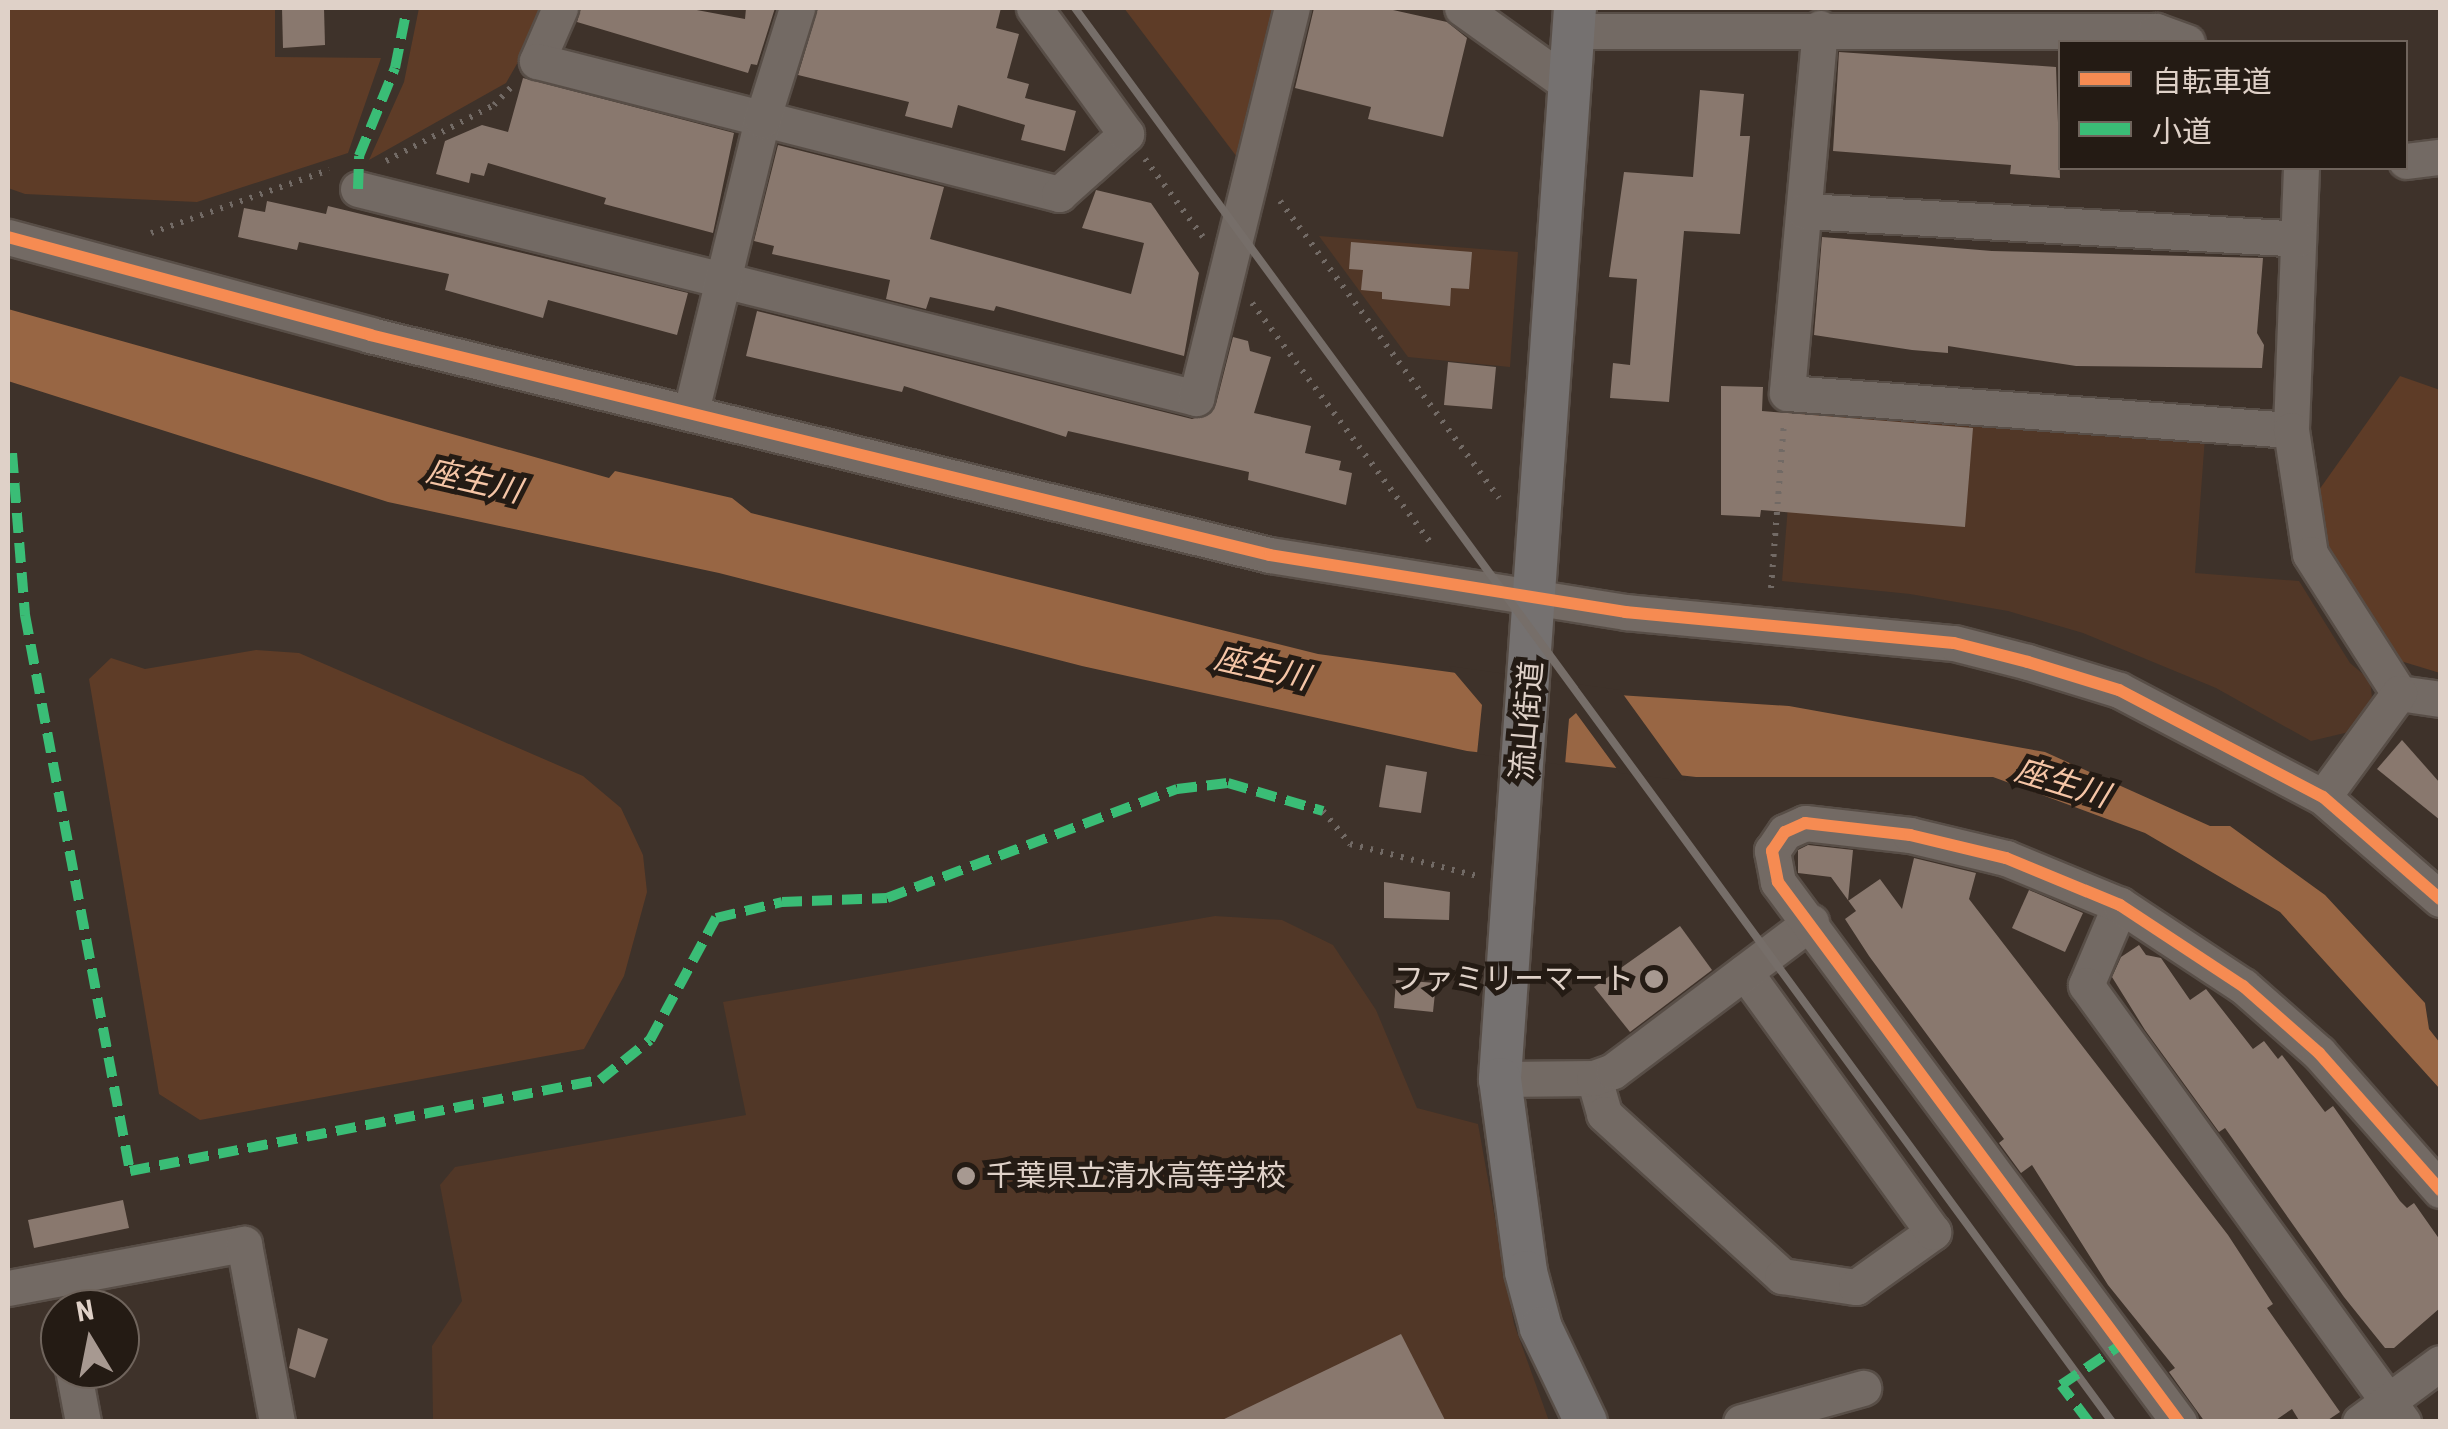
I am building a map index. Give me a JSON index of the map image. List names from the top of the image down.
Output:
{
  "streets": {
    "main road": ["流山街道"]
  },
  "water": ["座生川"],
  "places": ["ファミリーマート", "千葉県立清水高等学校"],
  "legend": ["自転車道", "小道"],
  "north": "top"
}
